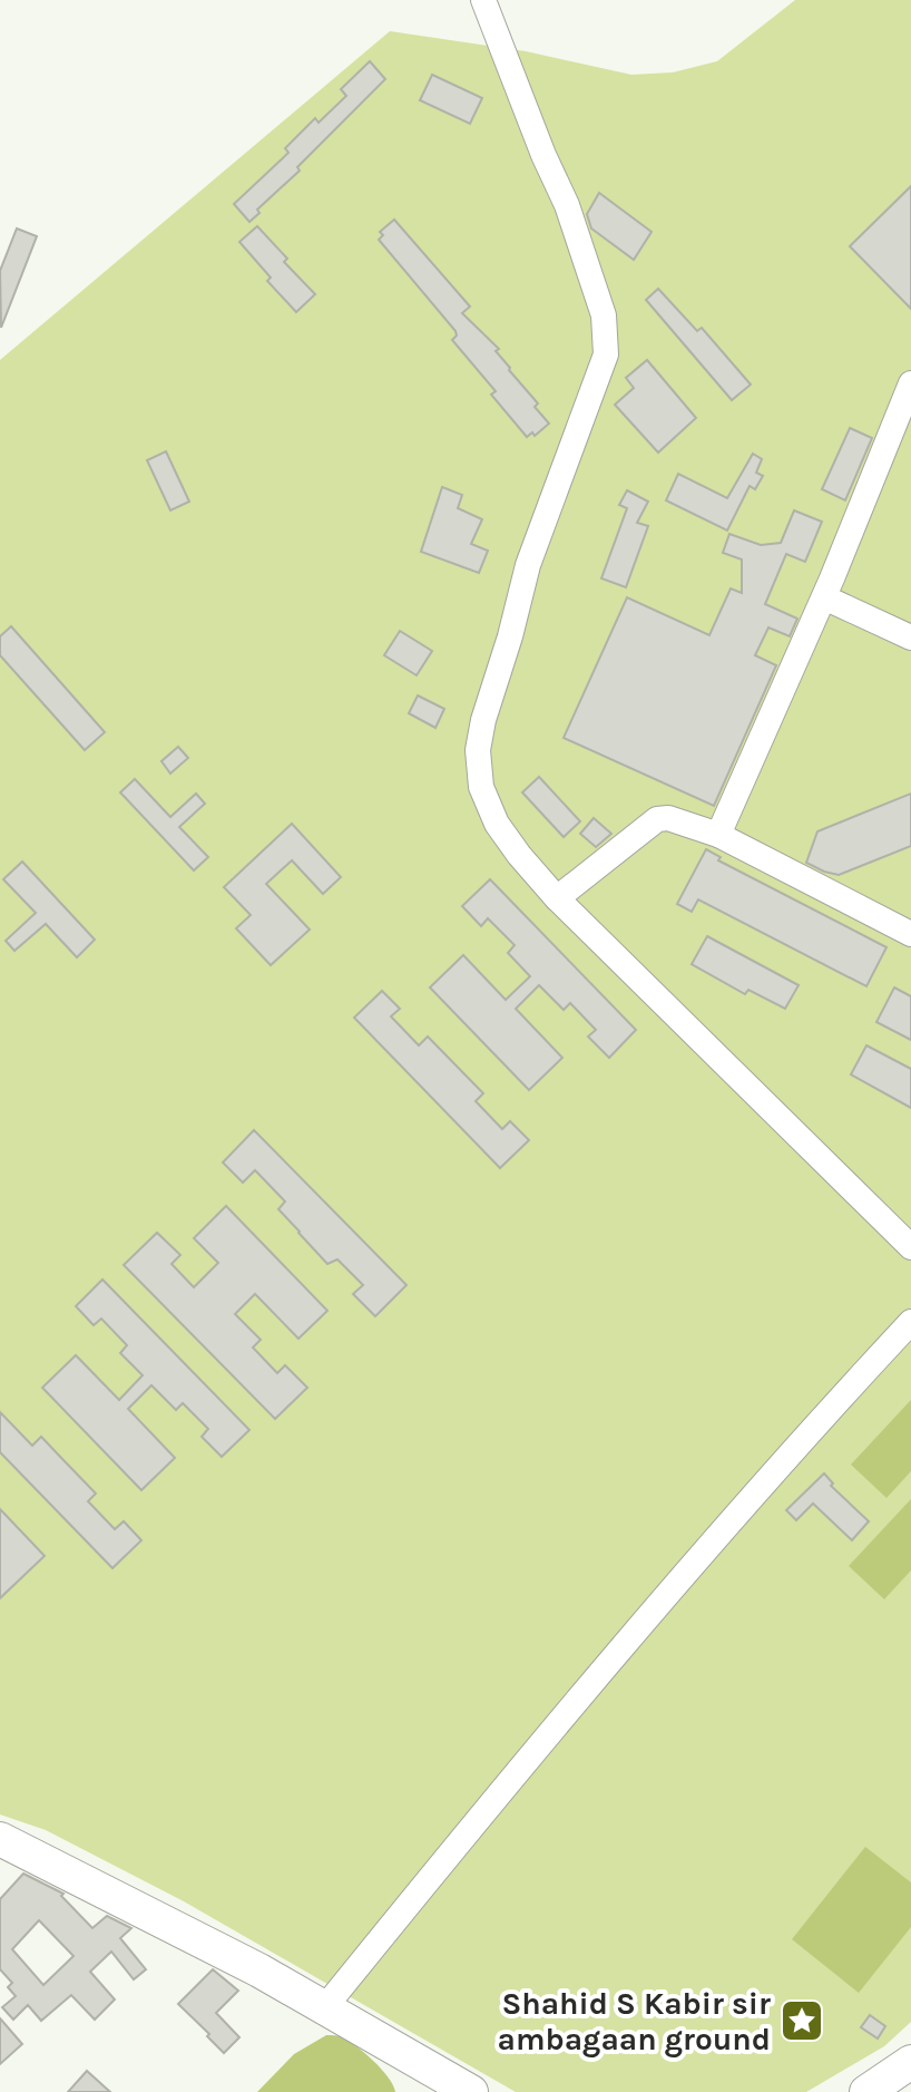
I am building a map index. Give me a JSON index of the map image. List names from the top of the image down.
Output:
{
  "places": {
    "place": ["Shahid S Kabir sir ambagaan ground"]
  }
}
